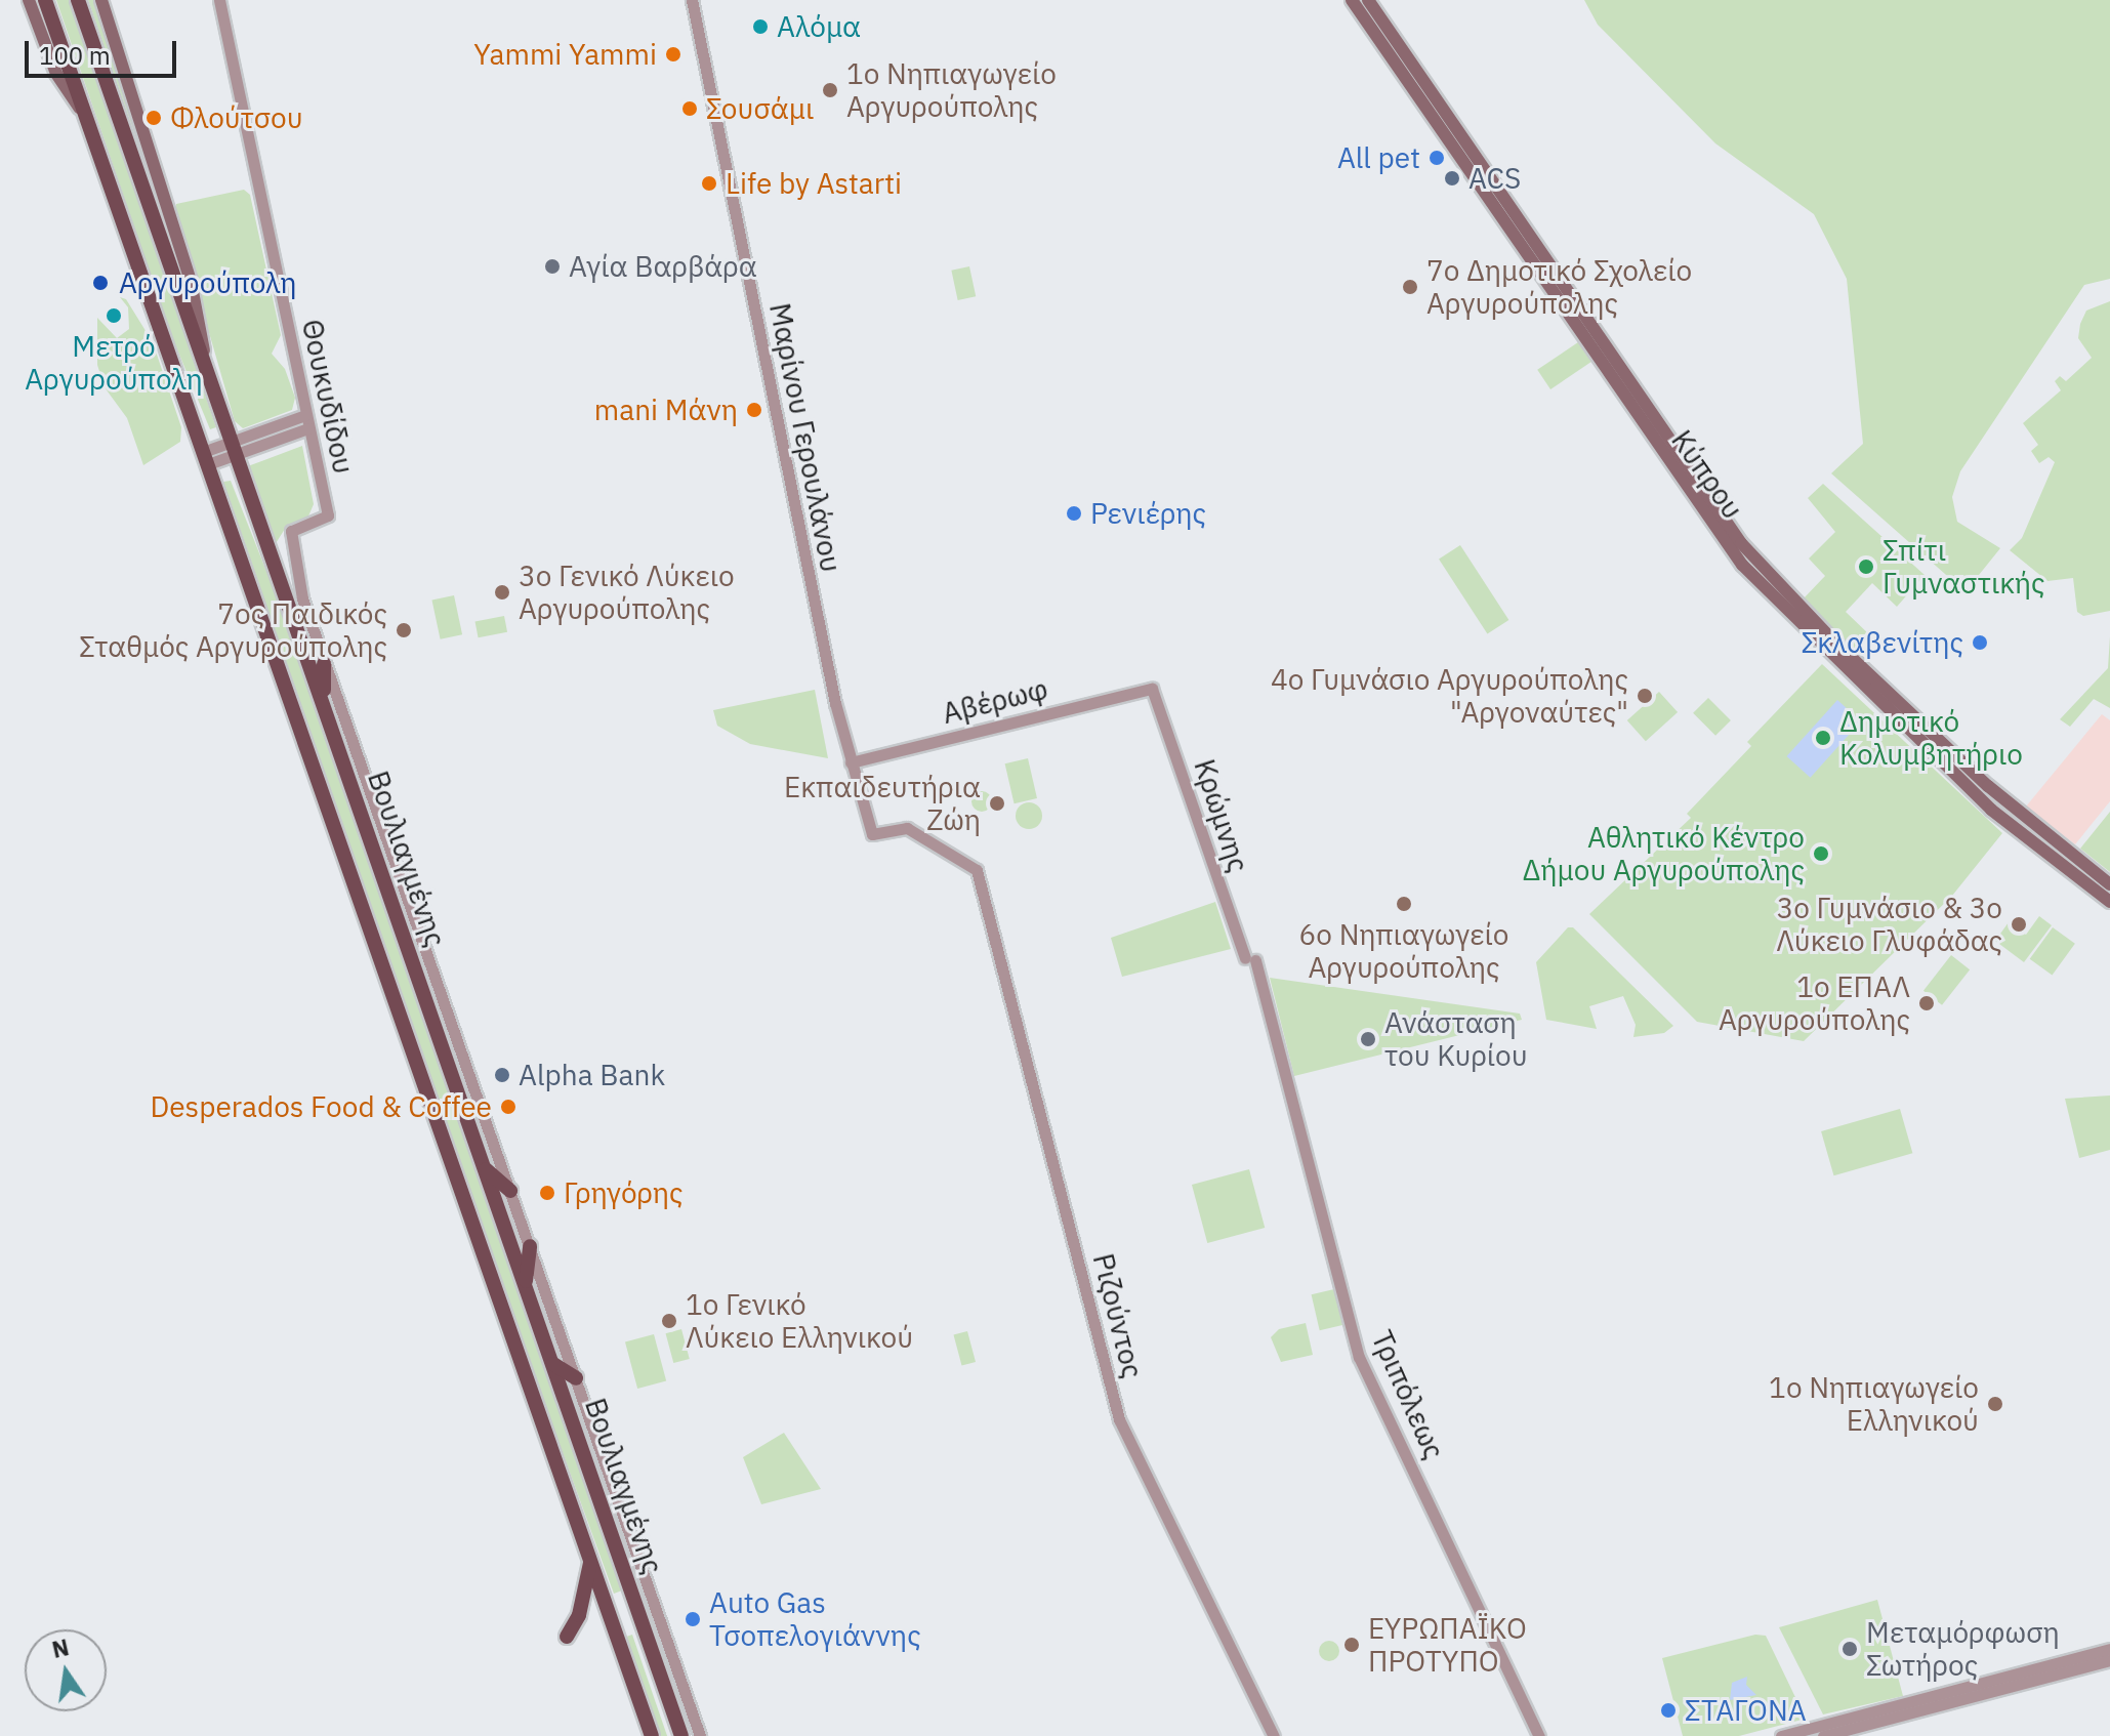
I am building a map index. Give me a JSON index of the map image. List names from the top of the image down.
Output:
{
  "streets": {
    "main road": ["Κύπρου", "Βουλιαγμένης"],
    "street": [
      "Θουκυδίδου",
      "Μαρίνου Γερουλάνου",
      "Αβέρωφ",
      "Κρώμνης",
      "Ριζούντος",
      "Τριπόλεως"
    ]
  },
  "crossings": [
    ["Μαρίνου Γερουλάνου", "Αβέρωφ"],
    ["Μαρίνου Γερουλάνου", "Ριζούντος"],
    ["Αβέρωφ", "Κρώμνης"],
    ["Κρώμνης", "Τριπόλεως"]
  ],
  "places": [
    "Αλόμα",
    "Yammi Yammi",
    "1ο Νηπιαγωγείο Αργυρούπολης",
    "Σουσάμι",
    "Φλούτσου",
    "All pet",
    "ACS",
    "Life by Astarti",
    "Αγία Βαρβάρα",
    "Αργυρούπολη",
    "7ο Δημοτικό Σχολείο Αργυρούπολης",
    "Μετρό Αργυρούπολη",
    "mani Μάνη",
    "Ρενιέρης",
    "Σπίτι Γυμναστικής",
    "3ο Γενικό Λύκειο Αργυρούπολης",
    "7ος Παιδικός Σταθμός Αργυρούπολης",
    "Σκλαβενίτης",
    "4ο Γυμνάσιο Αργυρούπολης \"Αργοναύτες\"",
    "Δημοτικό Κολυμβητήριο",
    "Εκπαιδευτήρια Ζώη",
    "Αθλητικό Κέντρο Δήμου Αργυρούπολης",
    "6ο Νηπιαγωγείο Αργυρούπολης",
    "3ο Γυμνάσιο & 3ο Λύκειο Γλυφάδας",
    "1o ΕΠΑΛ Αργυρούπολης",
    "Ανάσταση του Κυρίου",
    "Alpha Bank",
    "Desperados Food & Coffee",
    "Γρηγόρης",
    "1ο Γενικό Λύκειο Ελληνικού",
    "1ο Νηπιαγωγείο Ελληνικού",
    "Auto Gas Τσοπελογιάννης",
    "ΕΥΡΩΠΑΪΚΟ ΠΡΟΤΥΠΟ",
    "Μεταμόρφωση Σωτήρος",
    "ΣΤΑΓΟΝΑ"
  ],
  "scale_bar": "100 m",
  "north": "top"
}
